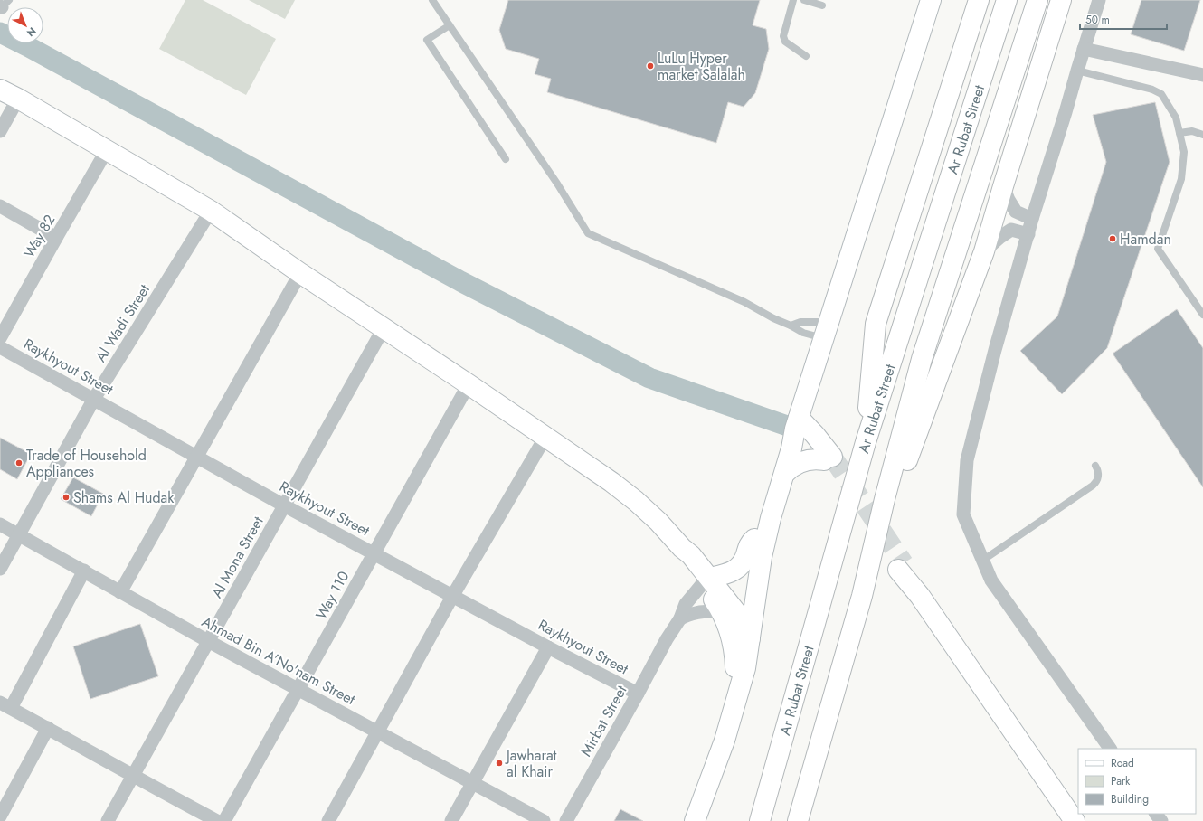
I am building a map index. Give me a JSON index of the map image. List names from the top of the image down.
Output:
{
  "streets": {
    "main road": ["Ar Rubat Street"],
    "street": [
      "Way 82",
      "Al Wadi Street",
      "Raykhyout Street",
      "Al Mona Street",
      "Way 110",
      "Ahmad Bin A'No'nam Street",
      "Mirbat Street"
    ]
  },
  "crossings": [
    ["Al Wadi Street", "Raykhyout Street"],
    ["Al Wadi Street", "Ahmad Bin A'No'nam Street"],
    ["Raykhyout Street", "Al Mona Street"],
    ["Raykhyout Street", "Way 110"],
    ["Raykhyout Street", "Mirbat Street"],
    ["Al Mona Street", "Ahmad Bin A'No'nam Street"],
    ["Way 110", "Ahmad Bin A'No'nam Street"]
  ],
  "places": [
    "LuLu Hyper market Salalah",
    "Hamdan",
    "Trade of Household Appliances",
    "Shams Al Hudak",
    "Jawharat al Khair"
  ],
  "legend": ["Road", "Park", "Building"],
  "scale_bar": "50 m",
  "north": "bottom right"
}
